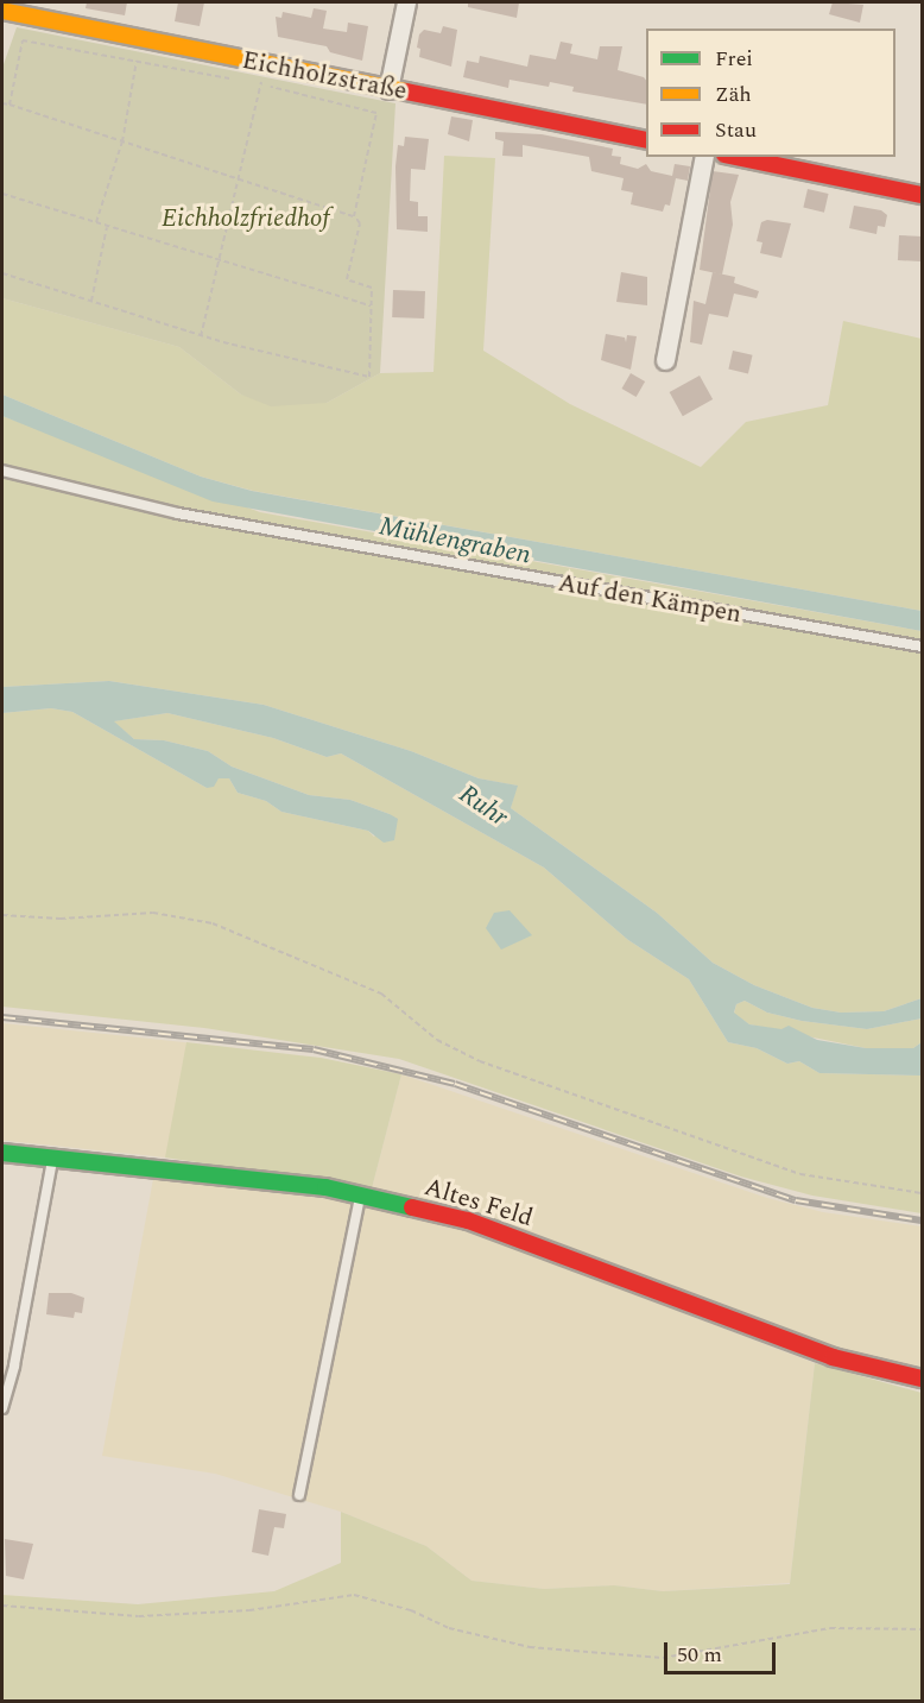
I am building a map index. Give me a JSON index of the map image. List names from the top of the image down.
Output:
{
  "streets": {
    "main road": ["Eichholzstraße", "Altes Feld"],
    "lane": ["Auf den Kämpen"]
  },
  "water": ["Mühlengraben", "Ruhr"],
  "parks": ["Eichholzfriedhof"],
  "legend": ["Frei", "Zäh", "Stau"],
  "scale_bar": "50 m"
}
